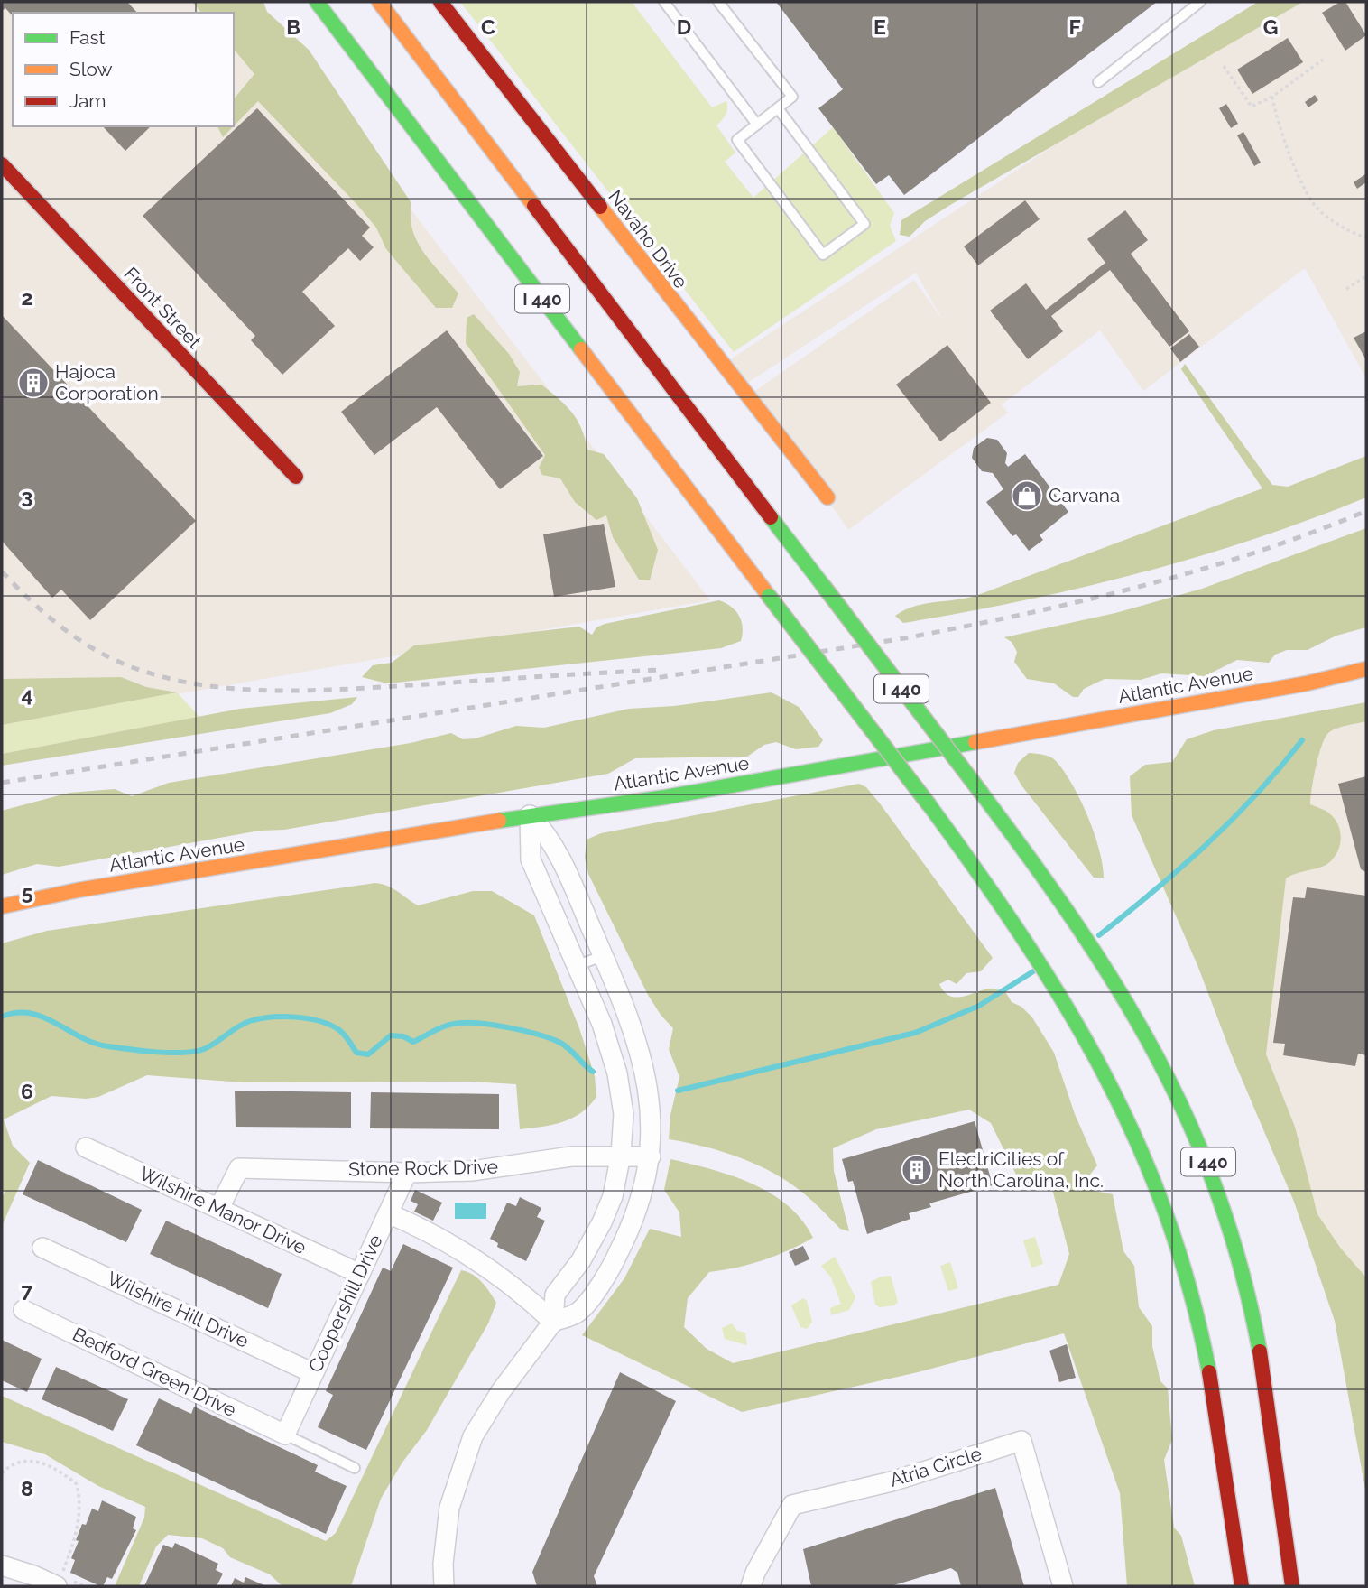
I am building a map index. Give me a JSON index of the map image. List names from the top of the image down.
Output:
{
  "streets": {
    "main road": [
      "Navaho Drive",
      "I 440",
      "Front Street",
      "Atlantic Avenue"
    ],
    "street": [
      "Stone Rock Drive",
      "Wilshire Manor Drive",
      "Coopershill Drive",
      "Wilshire Hill Drive",
      "Bedford Green Drive",
      "Atria Circle"
    ]
  },
  "crossings": [
    ["Stone Rock Drive", "Wilshire Manor Drive"],
    ["Stone Rock Drive", "Coopershill Drive"],
    ["Wilshire Manor Drive", "Coopershill Drive"],
    ["Coopershill Drive", "Wilshire Hill Drive"],
    ["Coopershill Drive", "Bedford Green Drive"]
  ],
  "places": {
    "building": ["Hajoca Corporation", "ElectriCities of North Carolina, Inc."],
    "shop": ["Carvana"]
  },
  "legend": ["Fast", "Slow", "Jam"],
  "grid": {
    "columns": [
      "B",
      "C",
      "D",
      "E",
      "F",
      "G"
    ],
    "rows": [
      "2",
      "3",
      "4",
      "5",
      "6",
      "7",
      "8"
    ]
  }
}
